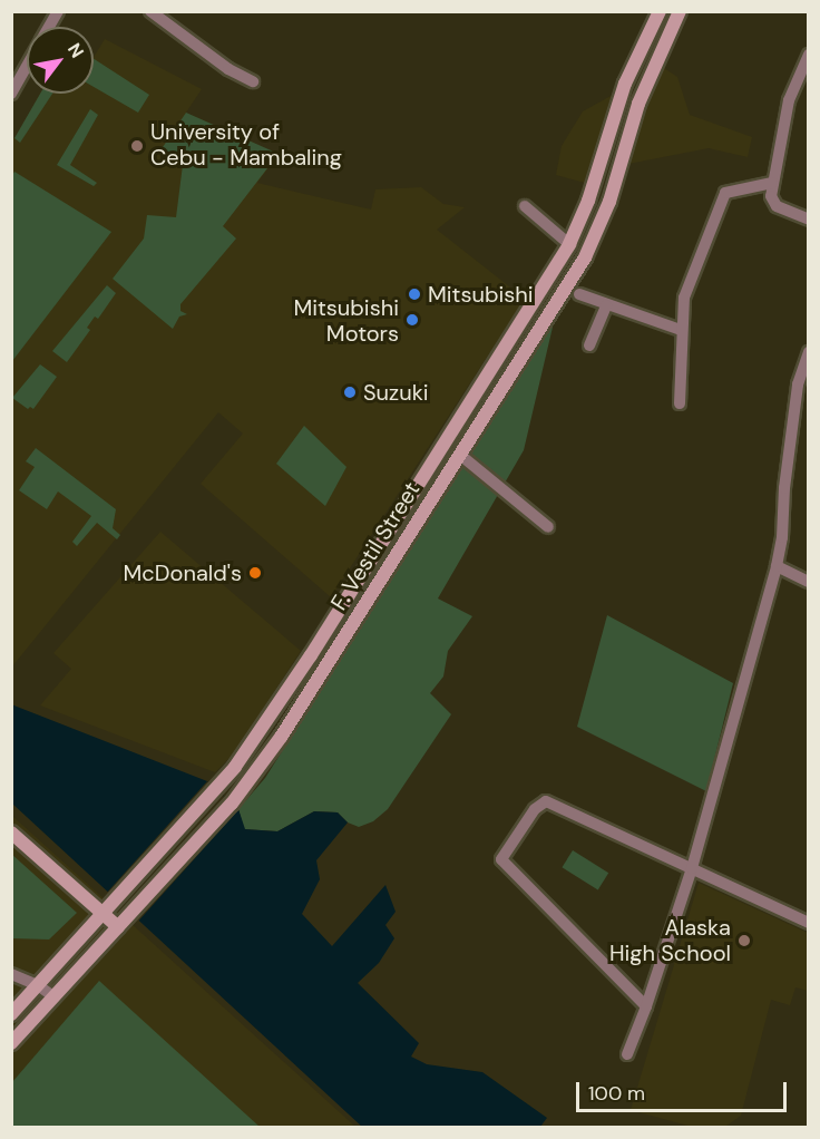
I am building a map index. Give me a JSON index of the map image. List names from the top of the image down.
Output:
{
  "streets": {
    "main road": ["F. Vestil Street"]
  },
  "places": [
    "University of Cebu - Mambaling",
    "Mitsubishi",
    "Mitsubishi Motors",
    "Suzuki",
    "McDonald's",
    "Alaska High School"
  ],
  "scale_bar": "100 m",
  "north": "top right"
}
